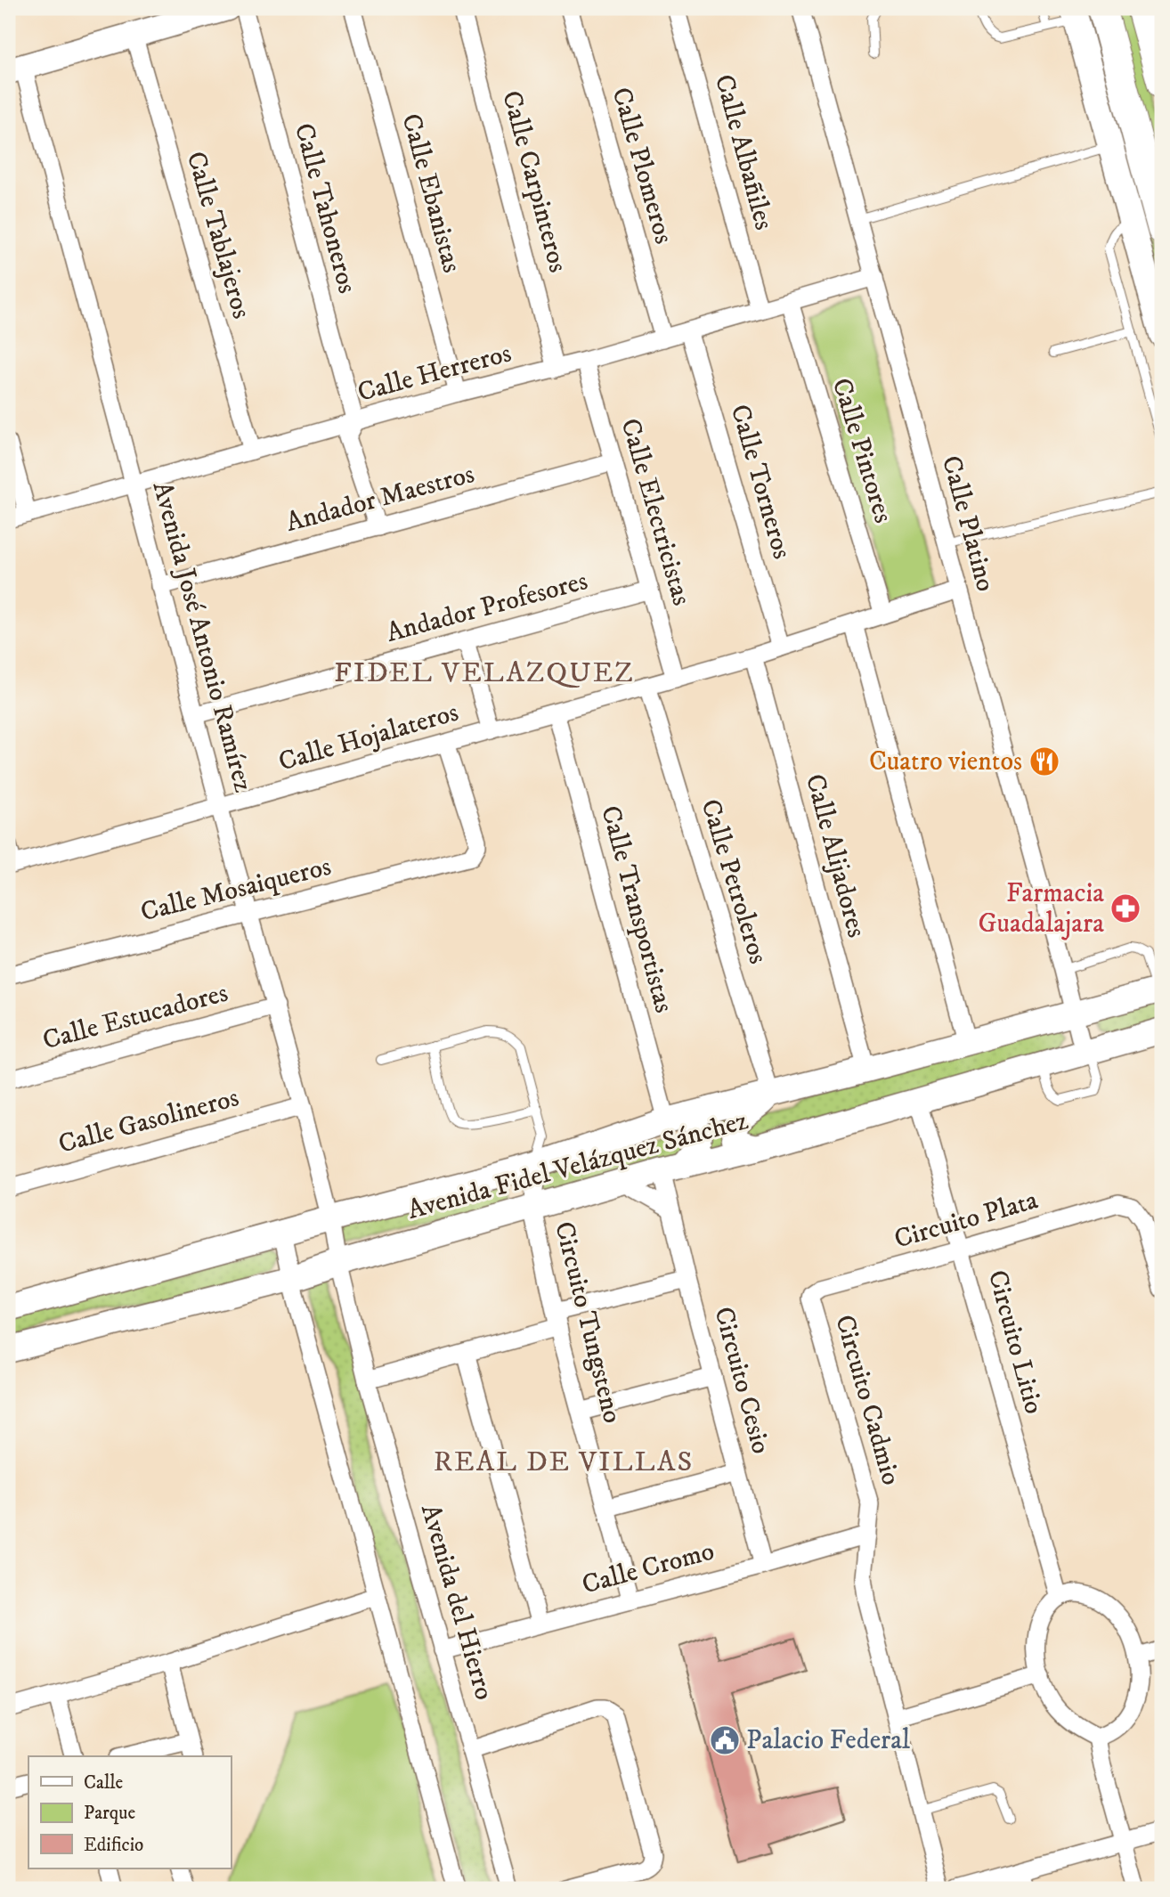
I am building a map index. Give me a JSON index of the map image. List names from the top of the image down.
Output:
{
  "streets": {
    "main road": ["Avenida Fidel Velázquez Sánchez"],
    "street": [
      "Calle Albañiles",
      "Calle Plomeros",
      "Calle Carpinteros",
      "Calle Ebanistas",
      "Calle Tahoneros",
      "Calle Tablajeros",
      "Calle Herreros",
      "Calle Pintores",
      "Calle Torneros",
      "Andador Maestros",
      "Calle Electricistas",
      "Calle Platino",
      "Andador Profesores",
      "Avenida José Antonio Ramírez",
      "Calle Hojalateros",
      "Calle Alijadores",
      "Calle Petroleros",
      "Calle Mosaiqueros",
      "Calle Transportistas",
      "Calle Estucadores",
      "Calle Gasolineros",
      "Circuito Plata",
      "Circuito Tungsteno",
      "Circuito Litio",
      "Circuito Cesio",
      "Circuito Cadmio",
      "Calle Cromo",
      "Avenida del Hierro"
    ]
  },
  "crossings": [
    ["Calle Albañiles", "Calle Herreros"],
    ["Calle Plomeros", "Calle Herreros"],
    ["Calle Carpinteros", "Calle Herreros"],
    ["Calle Ebanistas", "Calle Herreros"],
    ["Calle Tahoneros", "Calle Herreros"],
    ["Calle Tablajeros", "Calle Herreros"],
    ["Calle Herreros", "Calle Pintores"],
    ["Calle Herreros", "Calle Torneros"],
    ["Calle Herreros", "Calle Electricistas"],
    ["Calle Herreros", "Calle Platino"],
    ["Calle Herreros", "Avenida José Antonio Ramírez"],
    ["Calle Pintores", "Calle Hojalateros"],
    ["Calle Torneros", "Calle Hojalateros"],
    ["Andador Maestros", "Calle Electricistas"],
    ["Andador Maestros", "Avenida José Antonio Ramírez"],
    ["Calle Electricistas", "Andador Profesores"],
    ["Calle Electricistas", "Calle Hojalateros"],
    ["Calle Platino", "Calle Hojalateros"],
    ["Calle Platino", "Avenida Fidel Velázquez Sánchez"],
    ["Andador Profesores", "Avenida José Antonio Ramírez"],
    ["Avenida José Antonio Ramírez", "Calle Hojalateros"],
    ["Avenida José Antonio Ramírez", "Calle Mosaiqueros"],
    ["Avenida José Antonio Ramírez", "Calle Estucadores"],
    ["Avenida José Antonio Ramírez", "Calle Gasolineros"],
    ["Avenida José Antonio Ramírez", "Avenida Fidel Velázquez Sánchez"],
    ["Avenida José Antonio Ramírez", "Avenida del Hierro"],
    ["Calle Hojalateros", "Calle Alijadores"],
    ["Calle Hojalateros", "Calle Petroleros"],
    ["Calle Hojalateros", "Calle Mosaiqueros"],
    ["Calle Hojalateros", "Calle Transportistas"],
    ["Calle Alijadores", "Avenida Fidel Velázquez Sánchez"],
    ["Calle Petroleros", "Avenida Fidel Velázquez Sánchez"],
    ["Calle Transportistas", "Avenida Fidel Velázquez Sánchez"],
    ["Avenida Fidel Velázquez Sánchez", "Circuito Tungsteno"],
    ["Avenida Fidel Velázquez Sánchez", "Circuito Litio"],
    ["Avenida Fidel Velázquez Sánchez", "Circuito Cesio"],
    ["Avenida Fidel Velázquez Sánchez", "Avenida del Hierro"],
    ["Circuito Plata", "Circuito Litio"],
    ["Circuito Plata", "Circuito Cadmio"],
    ["Circuito Tungsteno", "Calle Cromo"],
    ["Circuito Cesio", "Calle Cromo"],
    ["Circuito Cadmio", "Calle Cromo"],
    ["Calle Cromo", "Avenida del Hierro"]
  ],
  "districts": ["FIDEL VELAZQUEZ", "REAL DE VILLAS"],
  "places": {
    "restaurant": ["Cuatro vientos"],
    "pharmacy": ["Farmacia Guadalajara"],
    "public building": ["Palacio Federal"]
  },
  "legend": ["Calle", "Parque", "Edificio"]
}
